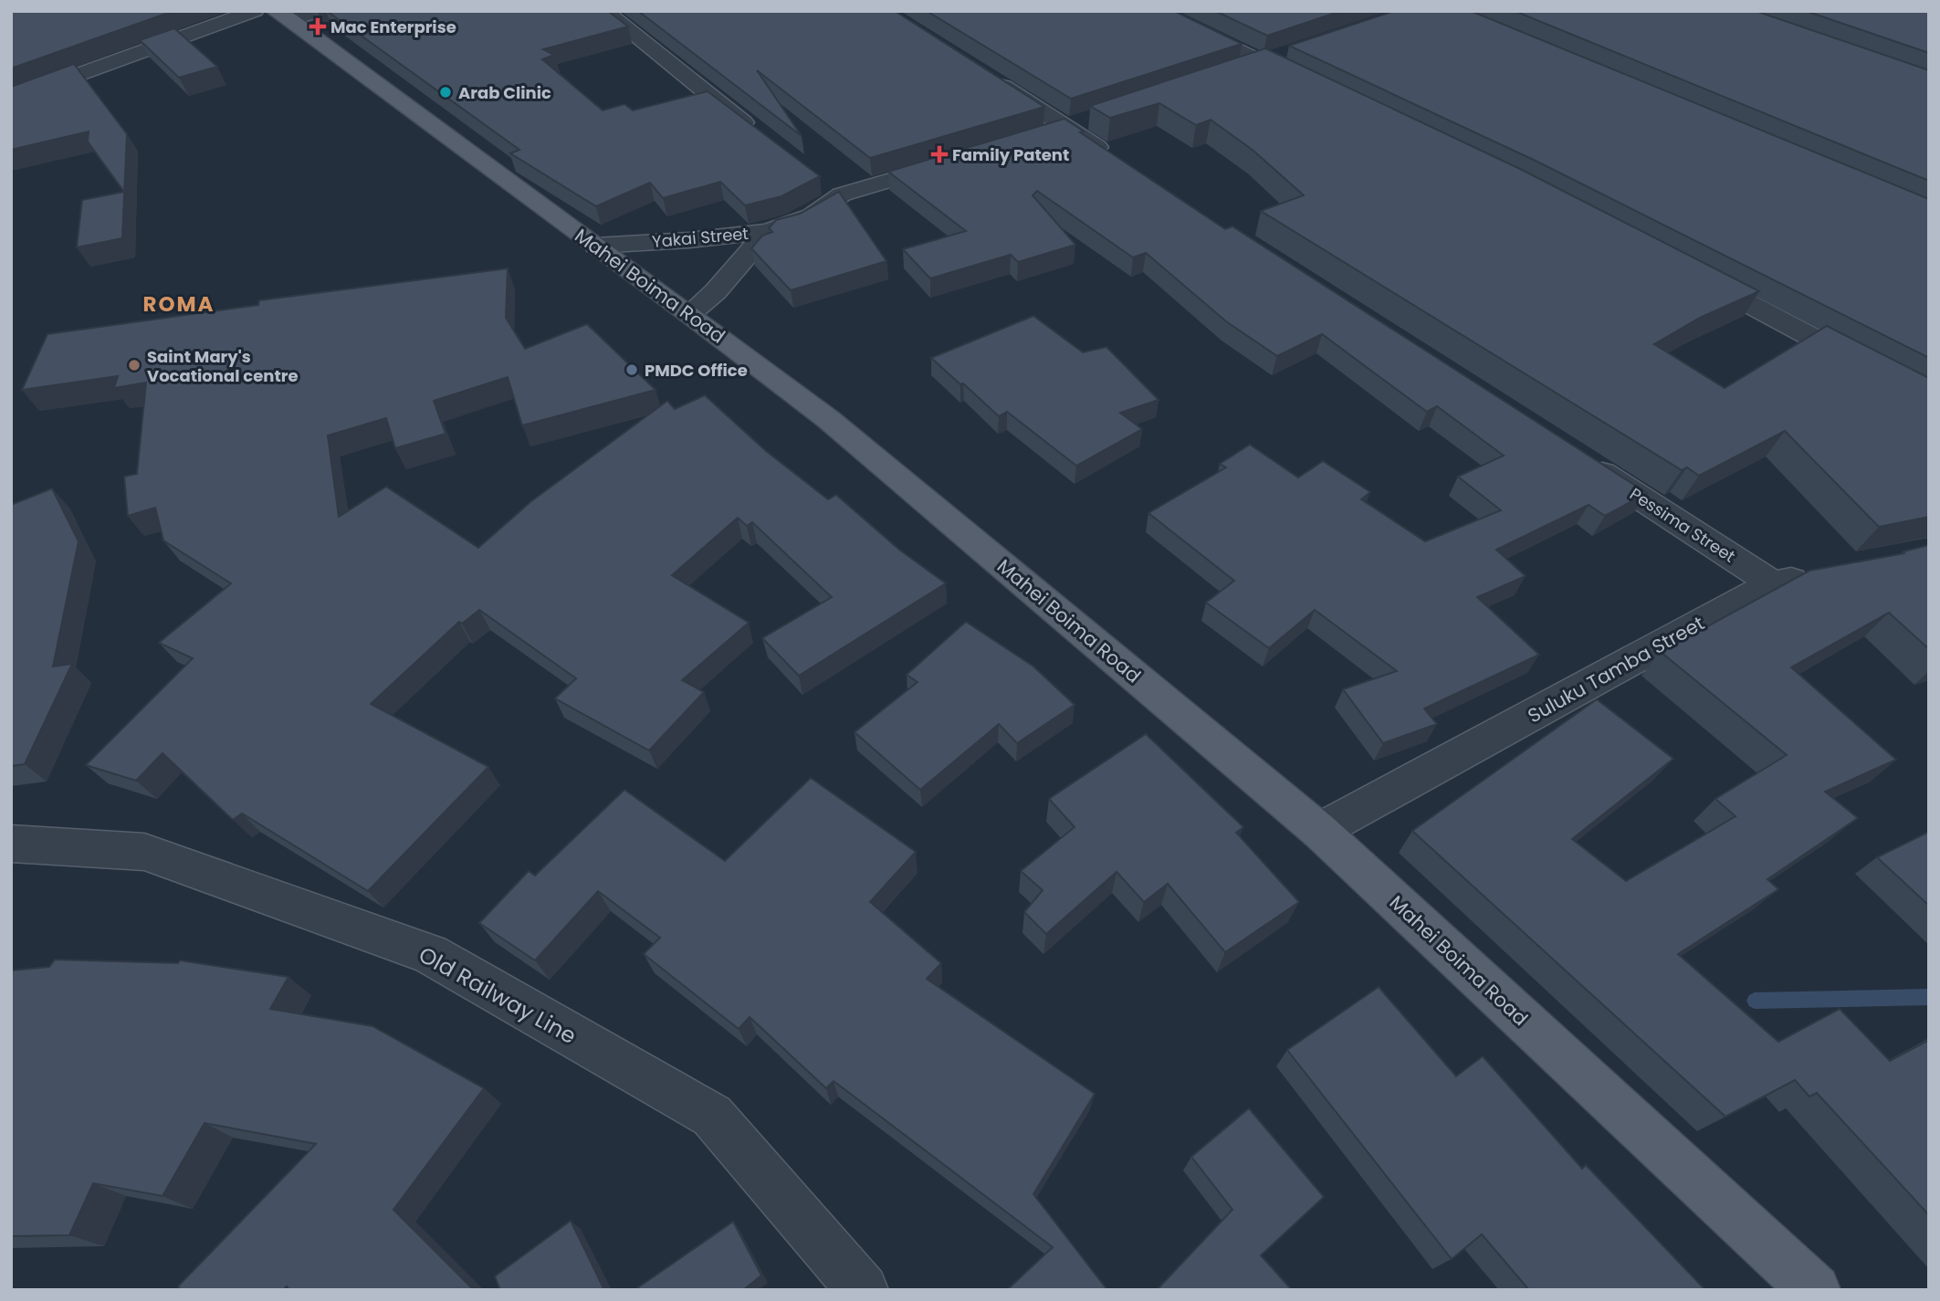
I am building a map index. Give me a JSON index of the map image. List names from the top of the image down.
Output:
{
  "streets": {
    "main road": ["Mahei Boima Road"],
    "street": [
      "Yakai Street",
      "Pessima Street",
      "Suluku Tamba Street",
      "Old Railway Line"
    ]
  },
  "crossings": [
    ["Yakai Street", "Mahei Boima Road"],
    ["Mahei Boima Road", "Suluku Tamba Street"],
    ["Pessima Street", "Suluku Tamba Street"]
  ],
  "districts": ["ROMA"],
  "places": {
    "health": ["Mac Enterprise", "Family Patent"],
    "other": ["Arab Clinic", "Saint Mary's Vocational centre", "PMDC Office"]
  }
}
